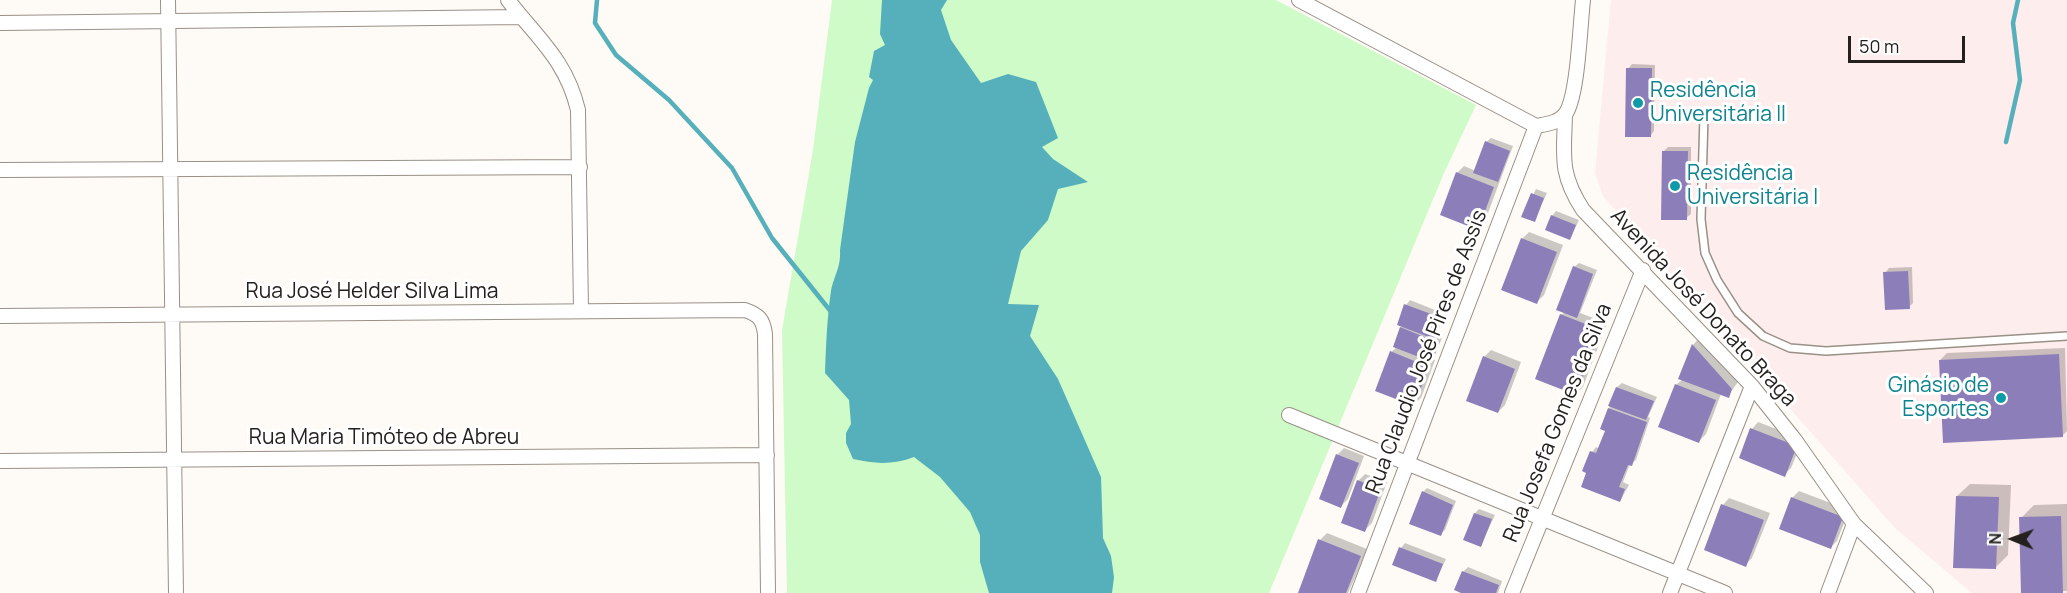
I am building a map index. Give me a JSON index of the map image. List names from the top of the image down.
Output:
{
  "streets": {
    "street": [
      "Rua José Helder Silva Lima",
      "Avenida José Donato Braga",
      "Rua Claudio José Pires de Assis",
      "Rua Josefa Gomes da Silva",
      "Rua Maria Timóteo de Abreu"
    ]
  },
  "crossings": [
    ["Rua José Helder Silva Lima", "Rua Maria Timóteo de Abreu"],
    ["Avenida José Donato Braga", "Rua Josefa Gomes da Silva"]
  ],
  "places": ["Residência Universitária II", "Residência Universitária I", "Ginásio de Esportes"],
  "scale_bar": "50 m",
  "north": "left"
}
